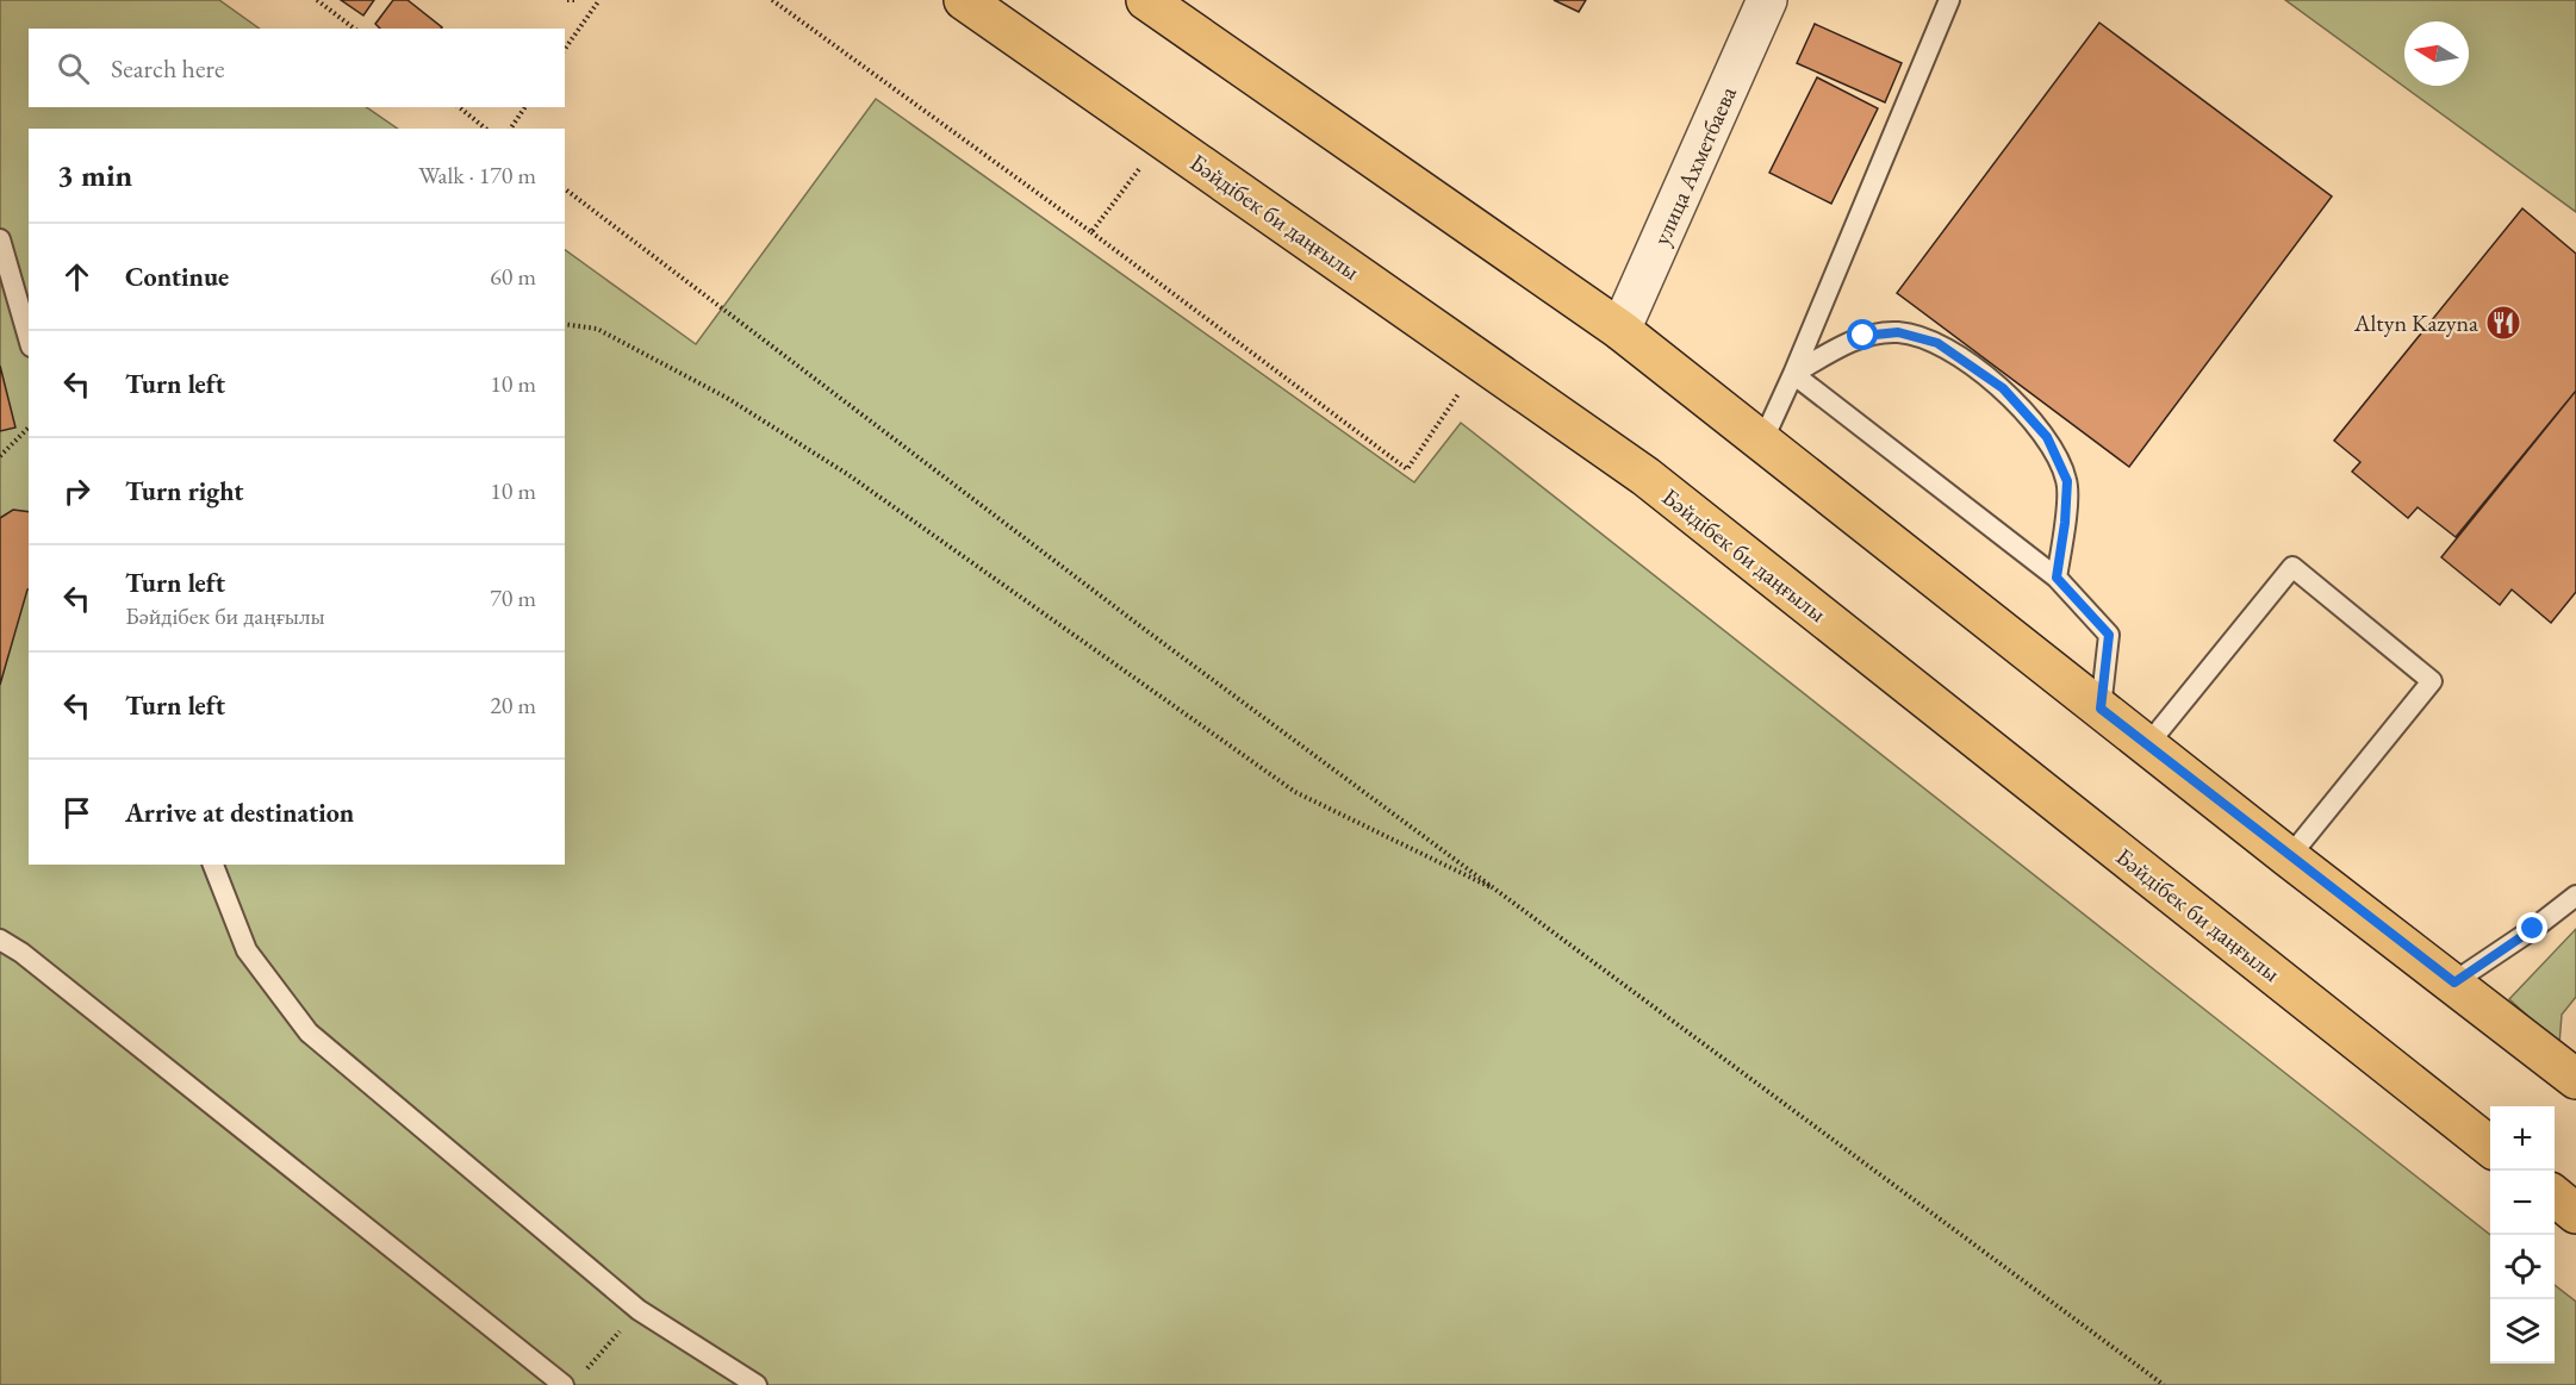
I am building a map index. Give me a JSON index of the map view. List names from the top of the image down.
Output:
{
  "streets": {
    "main road": ["Бәйдібек би даңғылы"],
    "street": ["улица Ахметбаева"]
  },
  "places": {
    "restaurant": ["Altyn Kazyna"]
  },
  "north": "left",
  "page": {
    "search": "Search here",
    "heading": ["3 min", "Walk · 170 m"],
    "list": [
      ["Continue", "60 m"],
      ["Turn left", "10 m"],
      ["Turn right", "10 m"],
      ["Turn left", "Бәйдібек би даңғылы", "70 m"],
      ["Turn left", "20 m"],
      "Arrive at destination"
    ],
    "map_buttons": ["+", "−"]
  }
}
